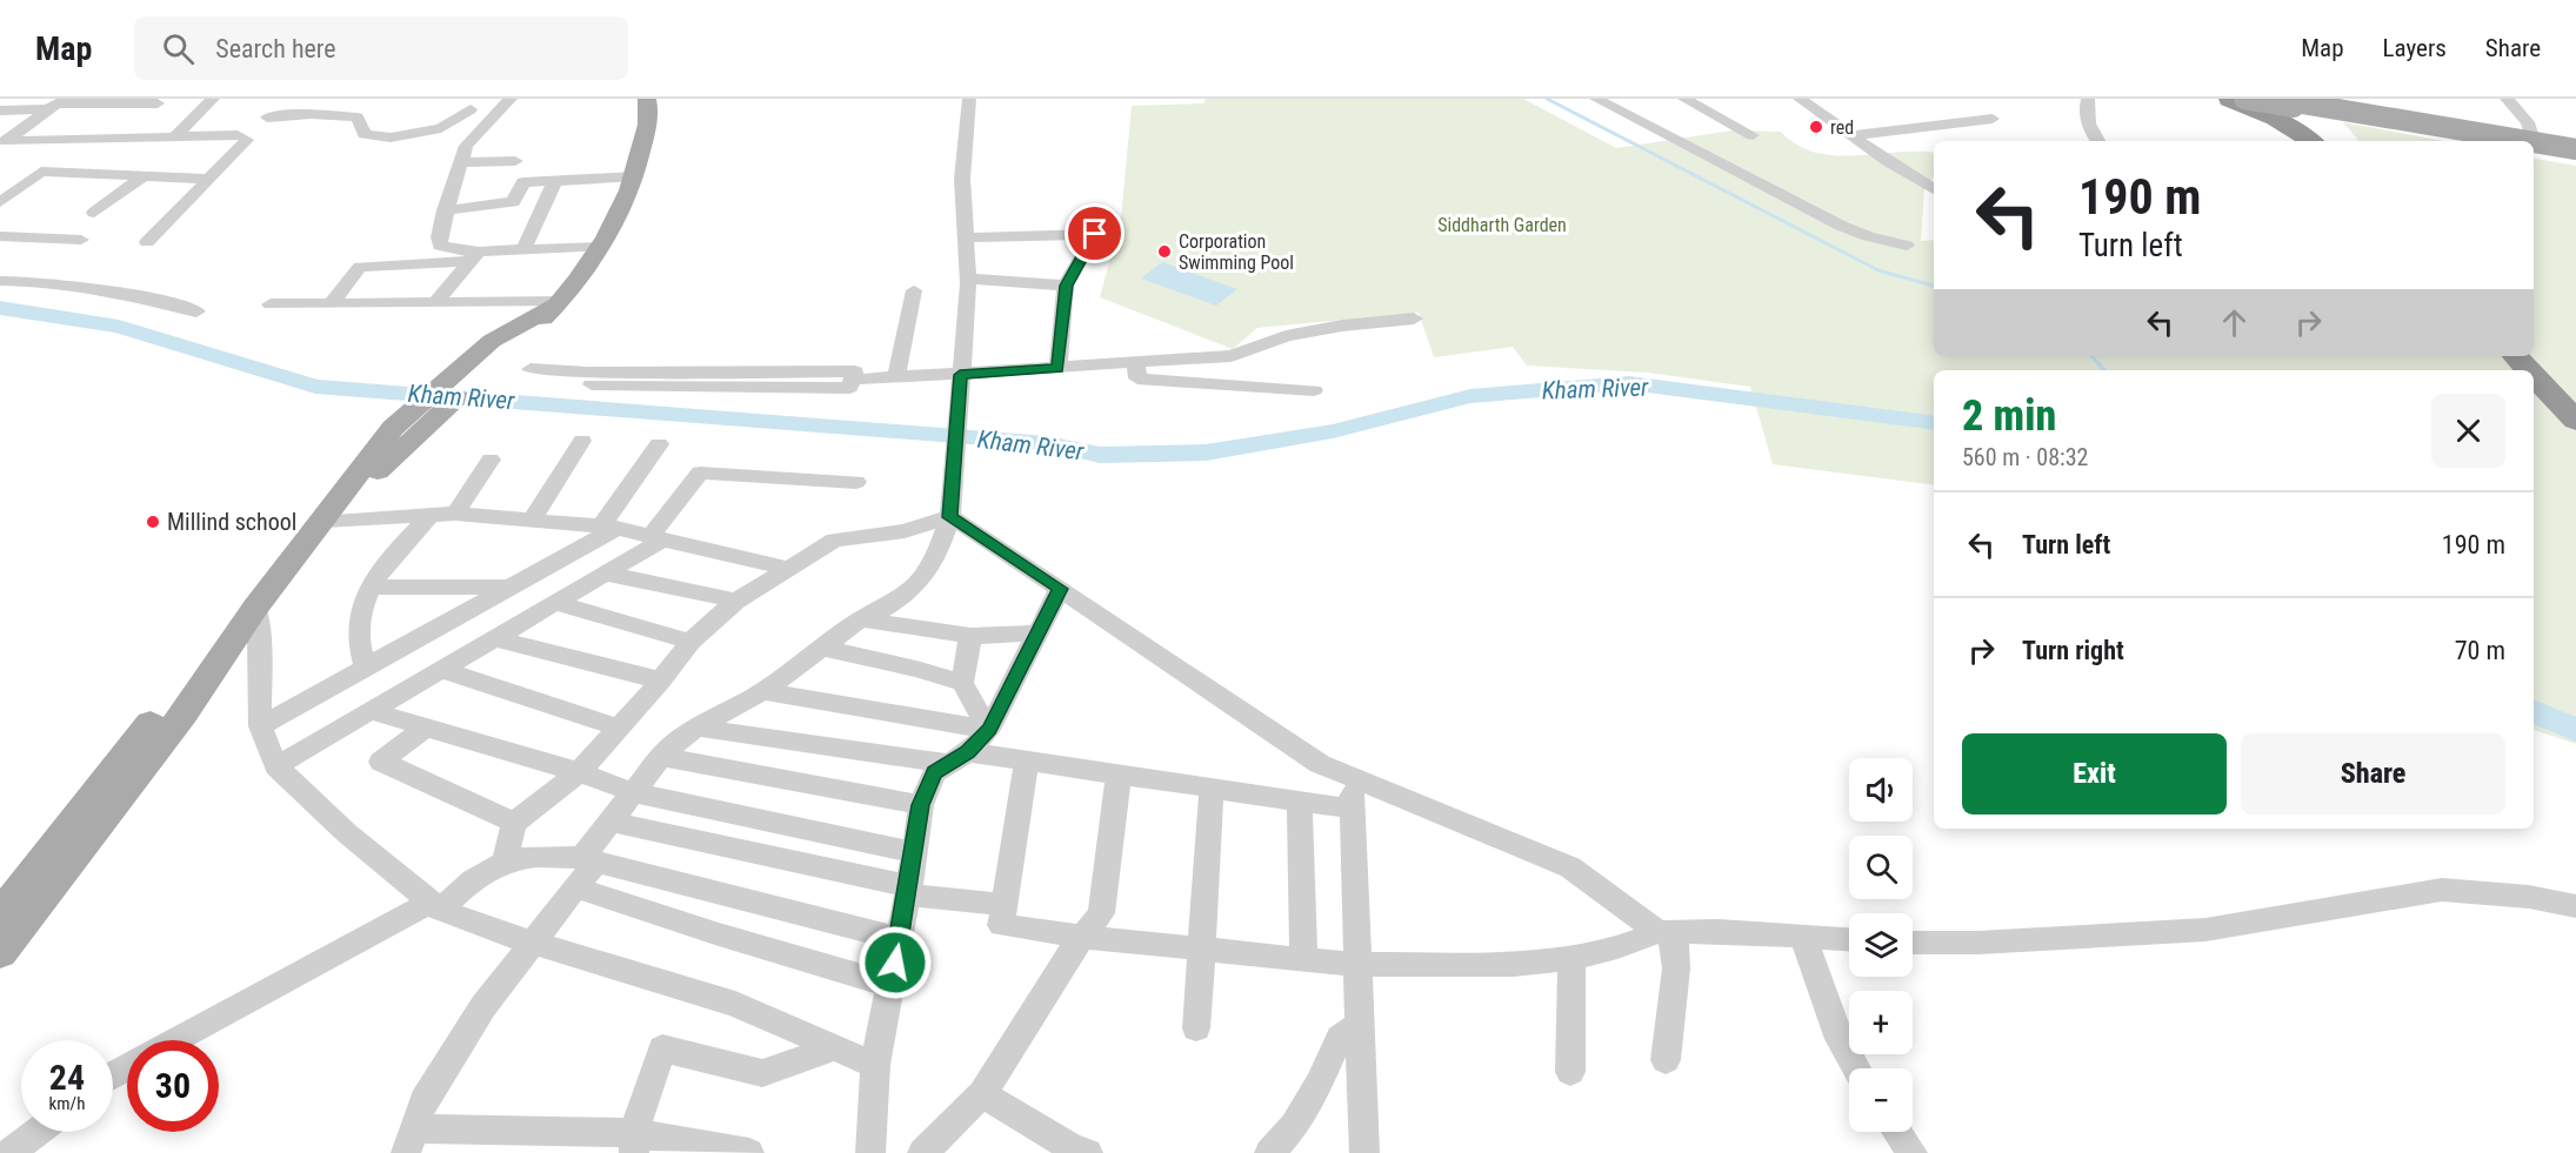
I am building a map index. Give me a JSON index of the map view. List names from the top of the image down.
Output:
{
  "water": ["Kham River"],
  "parks": ["Siddharth Garden"],
  "places": ["red", "Corporation Swimming Pool", "Millind school"],
  "page": {
    "header": "Map",
    "search": "Search here",
    "nav": ["Map", "Layers", "Share"],
    "turn": ["190 m", "Turn left"],
    "heading": ["2 min", "560 m · 08:32"],
    "list": [
      {
        "name": "Turn left",
        "value": "190 m"
      },
      {
        "name": "Turn right",
        "value": "70 m"
      }
    ],
    "buttons": ["Exit", "Share"],
    "map_buttons": ["+", "−"],
    "speed": "24 km/h",
    "limit": "30"
  }
}
